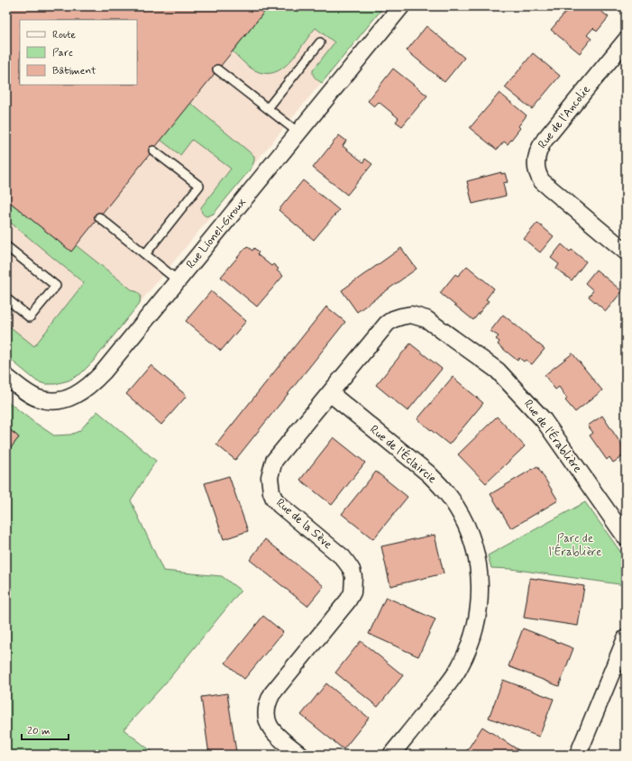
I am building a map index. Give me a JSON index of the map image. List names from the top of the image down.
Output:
{
  "streets": {
    "street": [
      "Rue de l'Ancolie",
      "Rue Lionel-Giroux",
      "Rue de l'Érablière",
      "Rue de l'Éclaircie",
      "Rue de la Sève"
    ]
  },
  "crossings": [
    ["Rue de l'Érablière", "Rue de la Sève"],
    ["Rue de l'Éclaircie", "Rue de la Sève"]
  ],
  "parks": ["Parc de l'Érablière"],
  "legend": ["Route", "Parc", "Bâtiment"],
  "scale_bar": "20 m"
}
